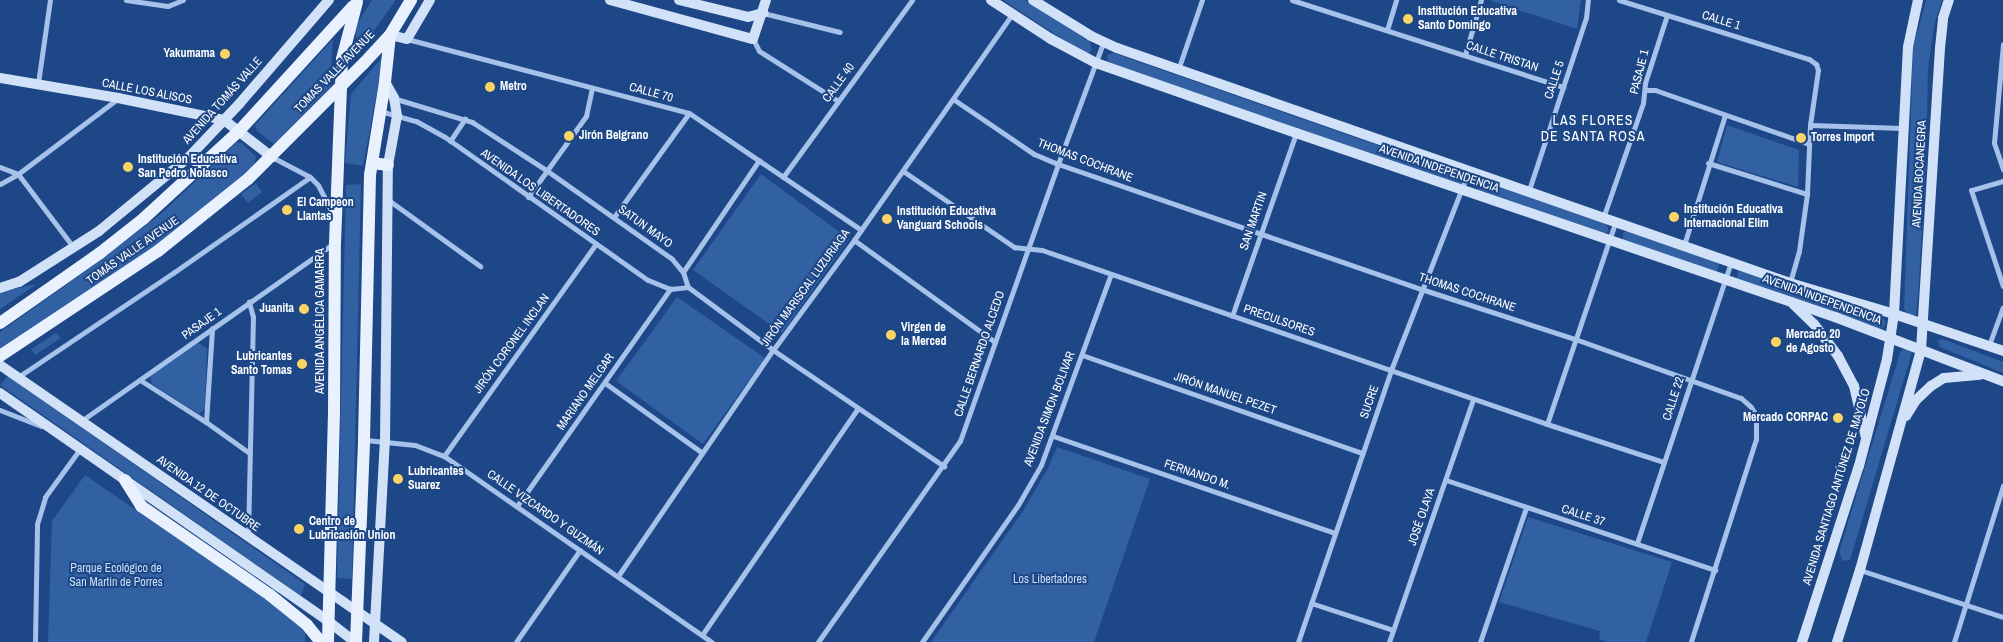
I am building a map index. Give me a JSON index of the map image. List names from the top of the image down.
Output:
{
  "streets": {
    "main road": ["TOMAS VALLE AVENUE", "TOMÁS VALLE AVENUE", "AVENIDA ANGÉLICA GAMARRA"],
    "street": [
      "CALLE 1",
      "CALLE TRISTAN",
      "PASAJE 1",
      "CALLE 5",
      "CALLE 40",
      "CALLE LOS ALISOS",
      "CALLE 70",
      "AVENIDA TOMÁS VALLE",
      "THOMAS COCHRANE",
      "AVENIDA INDEPENDENCIA",
      "AVENIDA BOCANEGRA",
      "AVENIDA LOS LIBERTADORES",
      "SAN MARTIN",
      "SATUN MAYO",
      "JIRÓN MARISCAL LUZURIAGA",
      "PRECULSORES",
      "JIRÓN CORONEL INCLAN",
      "CALLE BERNARDO ALCEDO",
      "MARIANO MELGAR",
      "JIRÓN MANUEL PEZET",
      "CALLE 22",
      "SUCRE",
      "AVENIDA SIMON BOLIVAR",
      "FERNANDO M.",
      "AVENIDA SANTIAGO ANTÚNEZ DE MAYOLO",
      "AVENIDA 12 DE OCTUBRE",
      "CALLE VIZCARDO Y GUZMÁN",
      "CALLE 37",
      "JOSÉ OLAYA"
    ]
  },
  "crossings": [
    ["CALLE 1", "PASAJE 1"],
    ["CALLE TRISTAN", "CALLE 5"],
    ["TOMAS VALLE AVENUE", "CALLE LOS ALISOS"],
    ["TOMAS VALLE AVENUE", "TOMÁS VALLE AVENUE"],
    ["TOMAS VALLE AVENUE", "AVENIDA ANGÉLICA GAMARRA"],
    ["PASAJE 1", "AVENIDA INDEPENDENCIA"],
    ["PASAJE 1", "AVENIDA ANGÉLICA GAMARRA"],
    ["PASAJE 1", "AVENIDA 12 DE OCTUBRE"],
    ["CALLE 5", "AVENIDA INDEPENDENCIA"],
    ["CALLE 40", "CALLE 70"],
    ["CALLE LOS ALISOS", "AVENIDA TOMÁS VALLE"],
    ["CALLE LOS ALISOS", "TOMÁS VALLE AVENUE"],
    ["CALLE LOS ALISOS", "AVENIDA ANGÉLICA GAMARRA"],
    ["CALLE 70", "JIRÓN MARISCAL LUZURIAGA"],
    ["THOMAS COCHRANE", "SAN MARTIN"],
    ["THOMAS COCHRANE", "JIRÓN MARISCAL LUZURIAGA"],
    ["THOMAS COCHRANE", "CALLE BERNARDO ALCEDO"],
    ["THOMAS COCHRANE", "CALLE 22"],
    ["THOMAS COCHRANE", "SUCRE"],
    ["THOMAS COCHRANE", "CALLE 37"],
    ["AVENIDA INDEPENDENCIA", "AVENIDA BOCANEGRA"],
    ["AVENIDA INDEPENDENCIA", "SAN MARTIN"],
    ["AVENIDA INDEPENDENCIA", "JIRÓN MARISCAL LUZURIAGA"],
    ["AVENIDA INDEPENDENCIA", "CALLE BERNARDO ALCEDO"],
    ["AVENIDA INDEPENDENCIA", "CALLE 22"],
    ["AVENIDA INDEPENDENCIA", "SUCRE"],
    ["AVENIDA INDEPENDENCIA", "AVENIDA SANTIAGO ANTÚNEZ DE MAYOLO"],
    ["AVENIDA BOCANEGRA", "AVENIDA SANTIAGO ANTÚNEZ DE MAYOLO"],
    ["AVENIDA LOS LIBERTADORES", "JIRÓN CORONEL INCLAN"],
    ["AVENIDA LOS LIBERTADORES", "MARIANO MELGAR"],
    ["SAN MARTIN", "PRECULSORES"],
    ["JIRÓN MARISCAL LUZURIAGA", "PRECULSORES"],
    ["JIRÓN MARISCAL LUZURIAGA", "CALLE VIZCARDO Y GUZMÁN"],
    ["AVENIDA ANGÉLICA GAMARRA", "AVENIDA 12 DE OCTUBRE"],
    ["PRECULSORES", "CALLE BERNARDO ALCEDO"],
    ["PRECULSORES", "CALLE 22"],
    ["PRECULSORES", "SUCRE"],
    ["PRECULSORES", "AVENIDA SIMON BOLIVAR"],
    ["PRECULSORES", "JOSÉ OLAYA"],
    ["JIRÓN CORONEL INCLAN", "CALLE VIZCARDO Y GUZMÁN"],
    ["MARIANO MELGAR", "CALLE VIZCARDO Y GUZMÁN"],
    ["JIRÓN MANUEL PEZET", "SUCRE"],
    ["JIRÓN MANUEL PEZET", "AVENIDA SIMON BOLIVAR"],
    ["CALLE 22", "CALLE 37"],
    ["SUCRE", "FERNANDO M."],
    ["AVENIDA SIMON BOLIVAR", "FERNANDO M."],
    ["CALLE 37", "JOSÉ OLAYA"]
  ],
  "districts": ["LAS FLORES DE SANTA ROSA"],
  "parks": ["Parque Ecológico de San Martin de Porres", "Los Libertadores"],
  "places": [
    "Institución Educativa Santo Domingo",
    "Yakumama",
    "Metro",
    "Jirón Belgrano",
    "Torres Import",
    "Institución Educativa San Pedro Nolasco",
    "El Campeon Llantas",
    "Institución Educativa Internacional Elim",
    "Institución Educativa Vanguard Schools",
    "Juanita",
    "Virgen de la Merced",
    "Mercado 20 de Agosto",
    "Lubricantes Santo Tomas",
    "Mercado CORPAC",
    "Lubricantes Suarez",
    "Centro de Lubricación Union"
  ]
}
